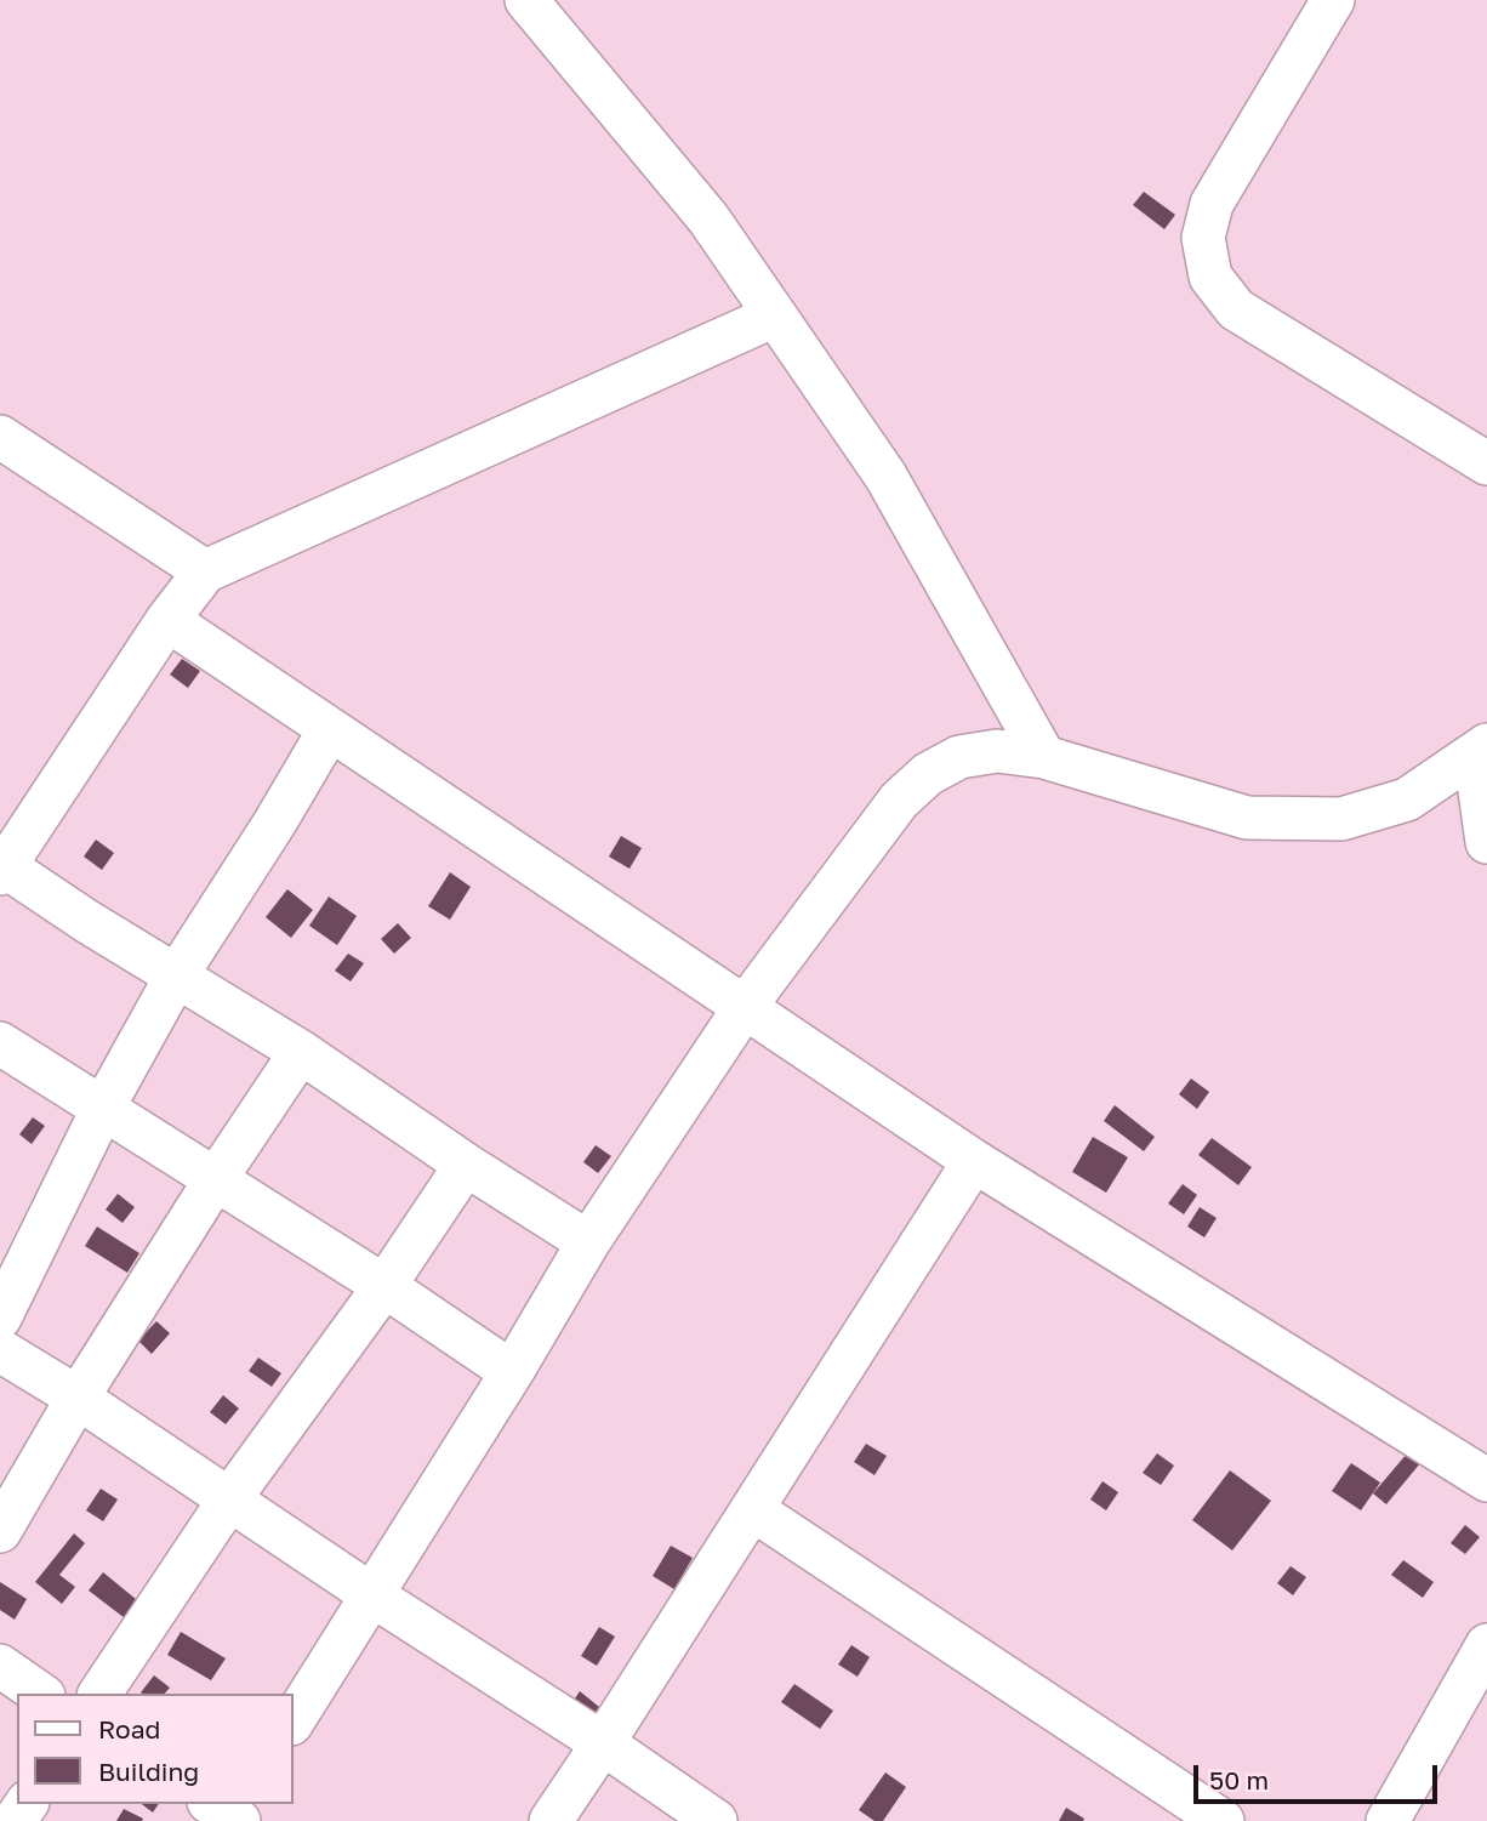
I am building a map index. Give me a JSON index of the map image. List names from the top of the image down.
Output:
{
  "legend": ["Road", "Building"],
  "scale_bar": "50 m"
}
